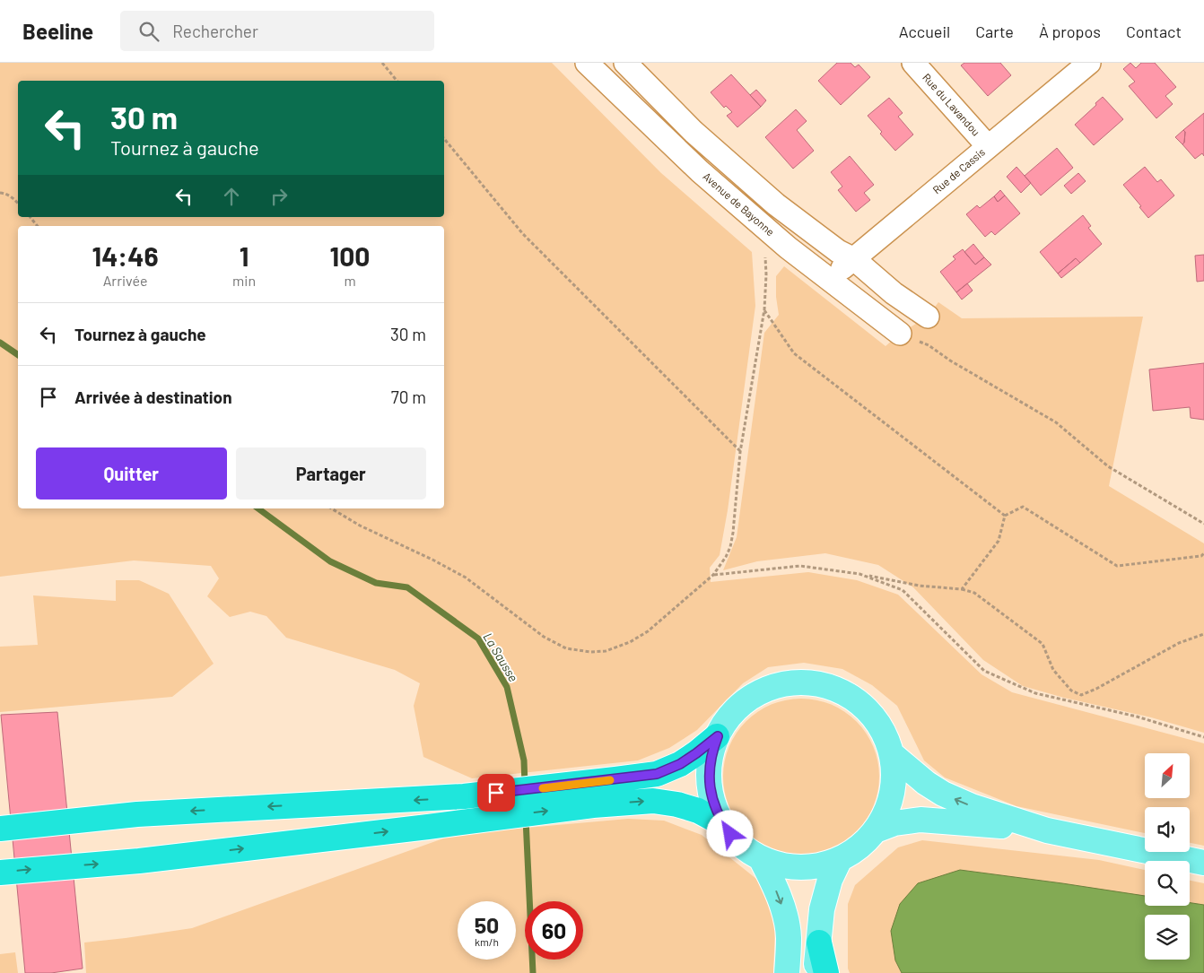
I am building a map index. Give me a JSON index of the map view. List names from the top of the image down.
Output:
{
  "streets": {
    "street": ["Rue du Lavandou", "Rue de Cassis", "Avenue de Bayonne"]
  },
  "crossings": [
    ["Rue du Lavandou", "Rue de Cassis"],
    ["Rue de Cassis", "Avenue de Bayonne"]
  ],
  "water": ["La Sausse"],
  "north": "top right",
  "page": {
    "header": "Beeline",
    "search": "Rechercher",
    "nav": [
      "Accueil",
      "Carte",
      "À propos",
      "Contact"
    ],
    "turn": ["30 m", "Tournez à gauche"],
    "eta": [
      "14:46",
      "Arrivée",
      "1",
      "min",
      "100",
      "m"
    ],
    "list": [
      {
        "name": "Tournez à gauche",
        "value": "30 m"
      },
      {
        "name": "Arrivée à destination",
        "value": "70 m"
      }
    ],
    "buttons": ["Quitter", "Partager"],
    "speed": "50 km/h",
    "limit": "60"
  }
}
